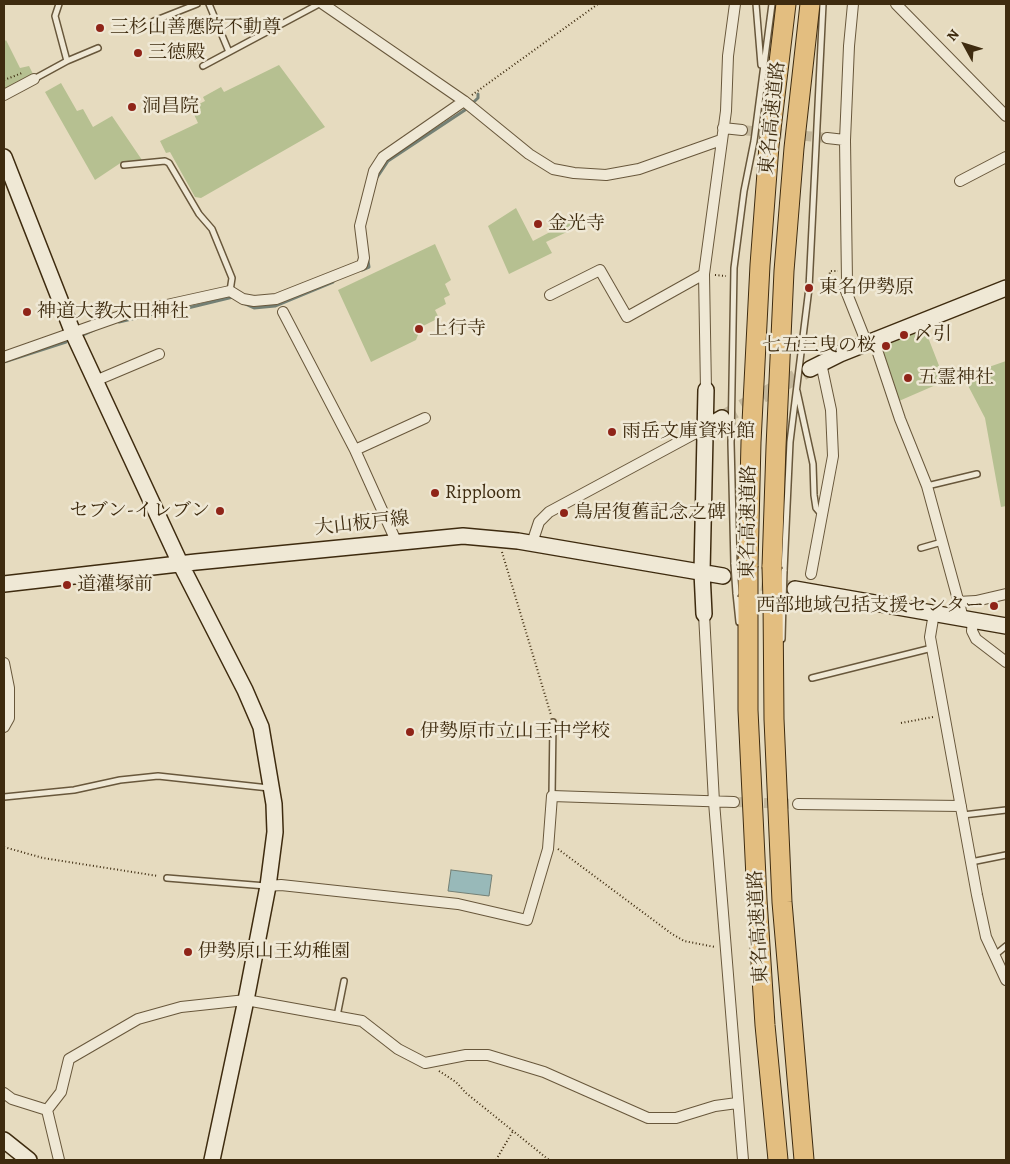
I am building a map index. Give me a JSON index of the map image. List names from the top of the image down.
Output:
{
  "streets": {
    "highway": ["東名高速道路"],
    "street": ["大山板戸線"]
  },
  "places": [
    "三杉山善應院不動尊",
    "三徳殿",
    "洞昌院",
    "金光寺",
    "東名伊勢原",
    "神道大教太田神社",
    "上行寺",
    "〆引",
    "七五三曳の桜",
    "五霊神社",
    "雨岳文庫資料館",
    "Ripploom",
    "セブン-イレブン",
    "鳥居復舊記念之碑",
    "道灌塚前",
    "西部地域包括支援センター",
    "伊勢原市立山王中学校",
    "伊勢原山王幼稚園"
  ],
  "north": "top left"
}
